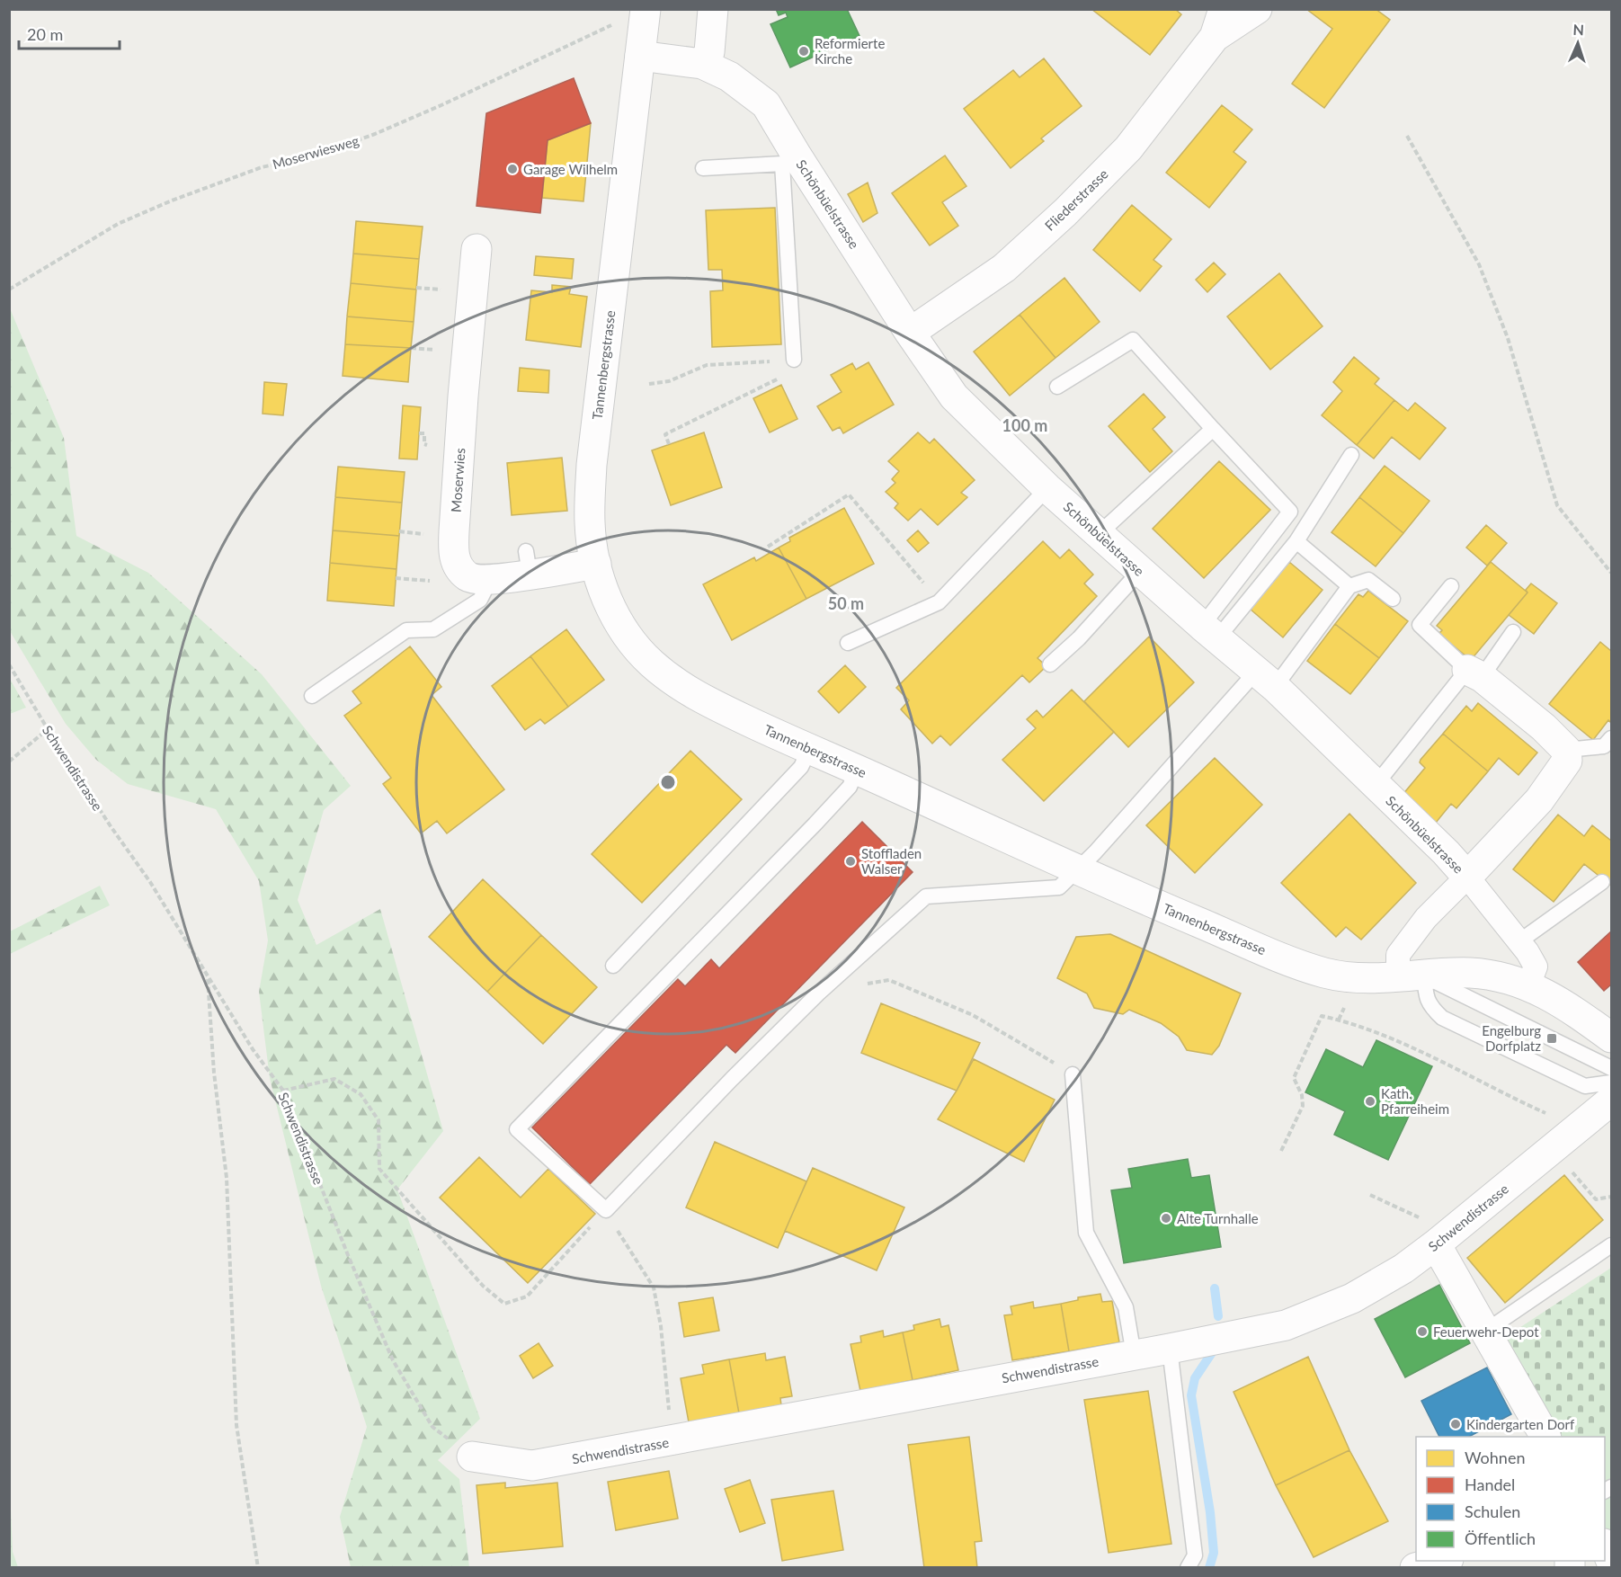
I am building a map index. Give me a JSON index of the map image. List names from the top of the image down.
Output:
{
  "streets": {
    "street": [
      "Fliederstrasse",
      "Schönbüelstrasse",
      "Tannenbergstrasse",
      "Moserwies",
      "Schwendistrasse"
    ],
    "path": ["Moserwiesweg"]
  },
  "crossings": [
    ["Fliederstrasse", "Schönbüelstrasse"],
    ["Schönbüelstrasse", "Tannenbergstrasse"],
    ["Tannenbergstrasse", "Moserwies"]
  ],
  "places": {
    "other": [
      "Reformierte Kirche",
      "Garage Wilhelm",
      "Stoffladen Walser",
      "Kath. Pfarreiheim",
      "Alte Turnhalle",
      "Feuerwehr-Depot",
      "Kindergarten Dorf"
    ],
    "transit": ["Engelburg Dorfplatz"]
  },
  "legend": [
    "Wohnen",
    "Handel",
    "Schulen",
    "Öffentlich"
  ],
  "scale_bar": "20 m",
  "north": "top",
  "rings": ["100 m", "50 m"]
}
